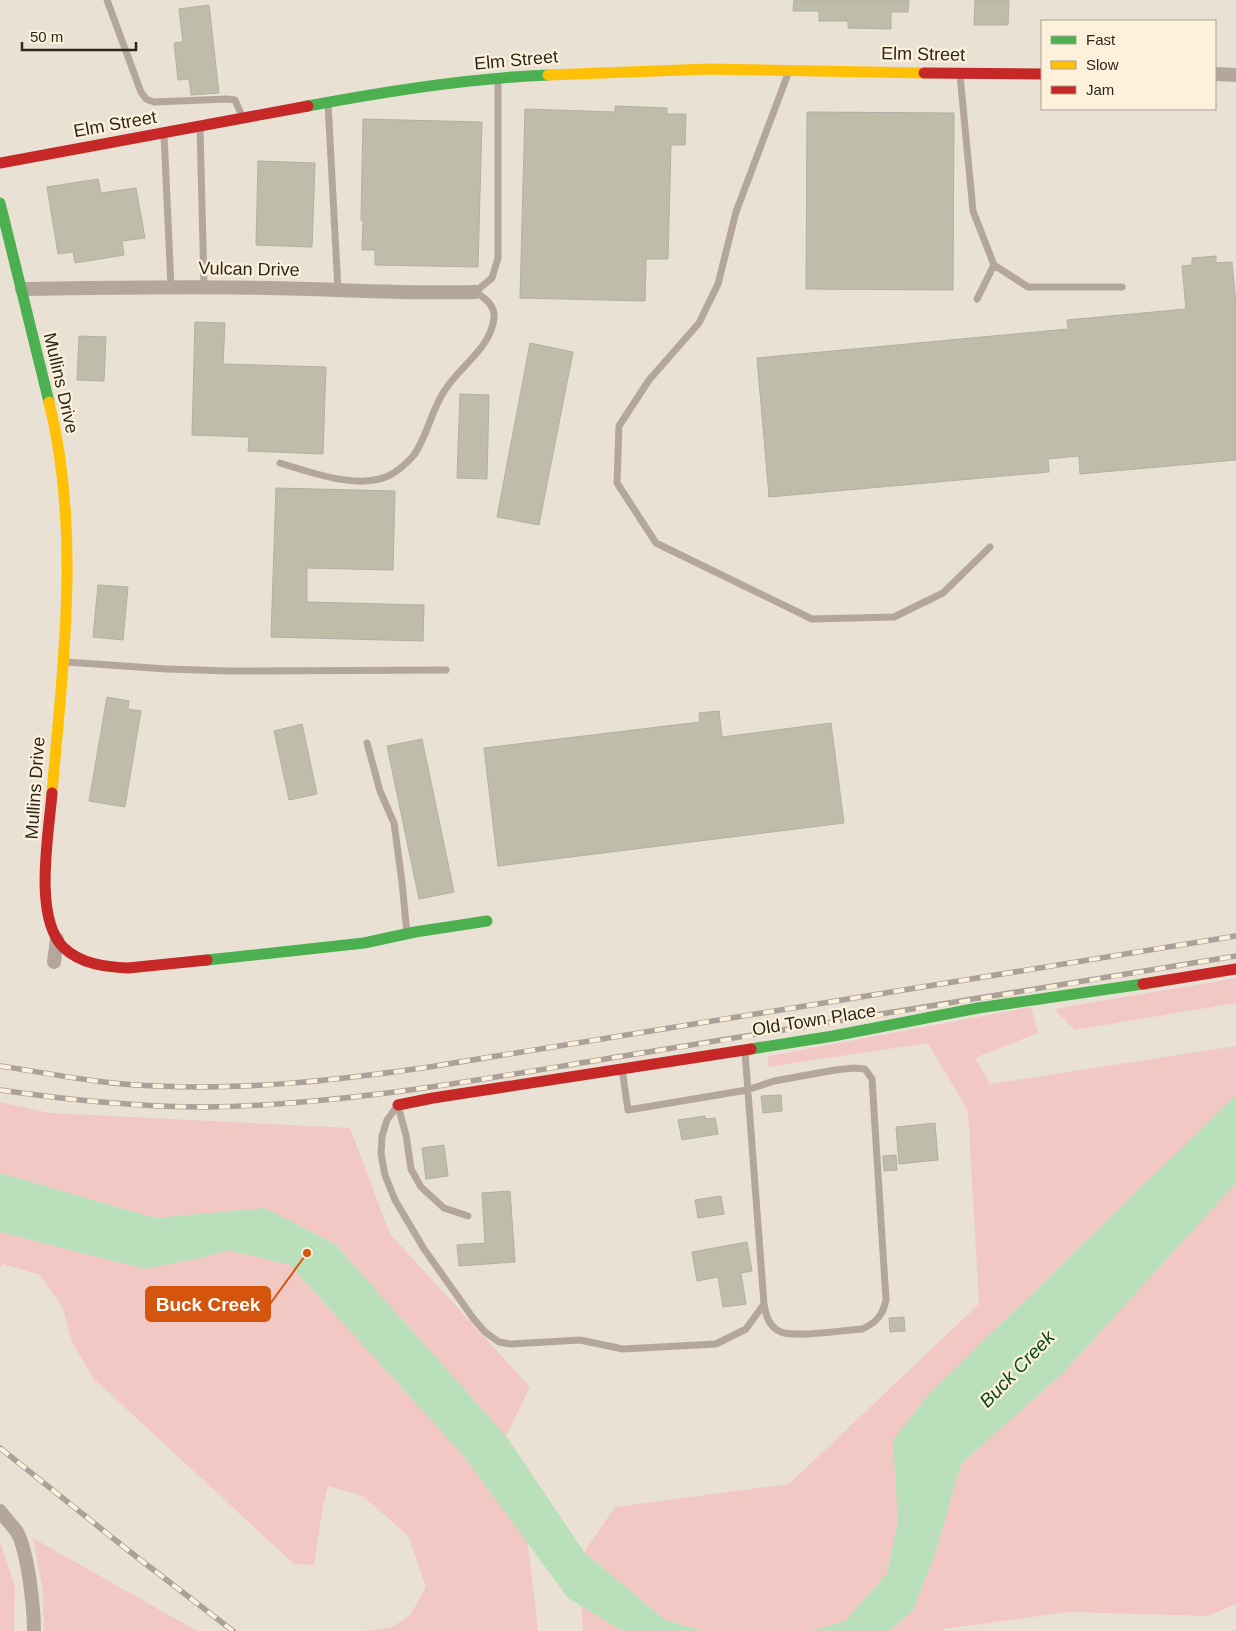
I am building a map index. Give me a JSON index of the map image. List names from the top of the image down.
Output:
{
  "streets": {
    "street": [
      "Elm Street",
      "Vulcan Drive",
      "Mullins Drive",
      "Old Town Place"
    ]
  },
  "crossings": [
    ["Vulcan Drive", "Mullins Drive"]
  ],
  "water": ["Buck Creek"],
  "places": ["Buck Creek"],
  "legend": ["Fast", "Slow", "Jam"],
  "scale_bar": "50 m"
}
